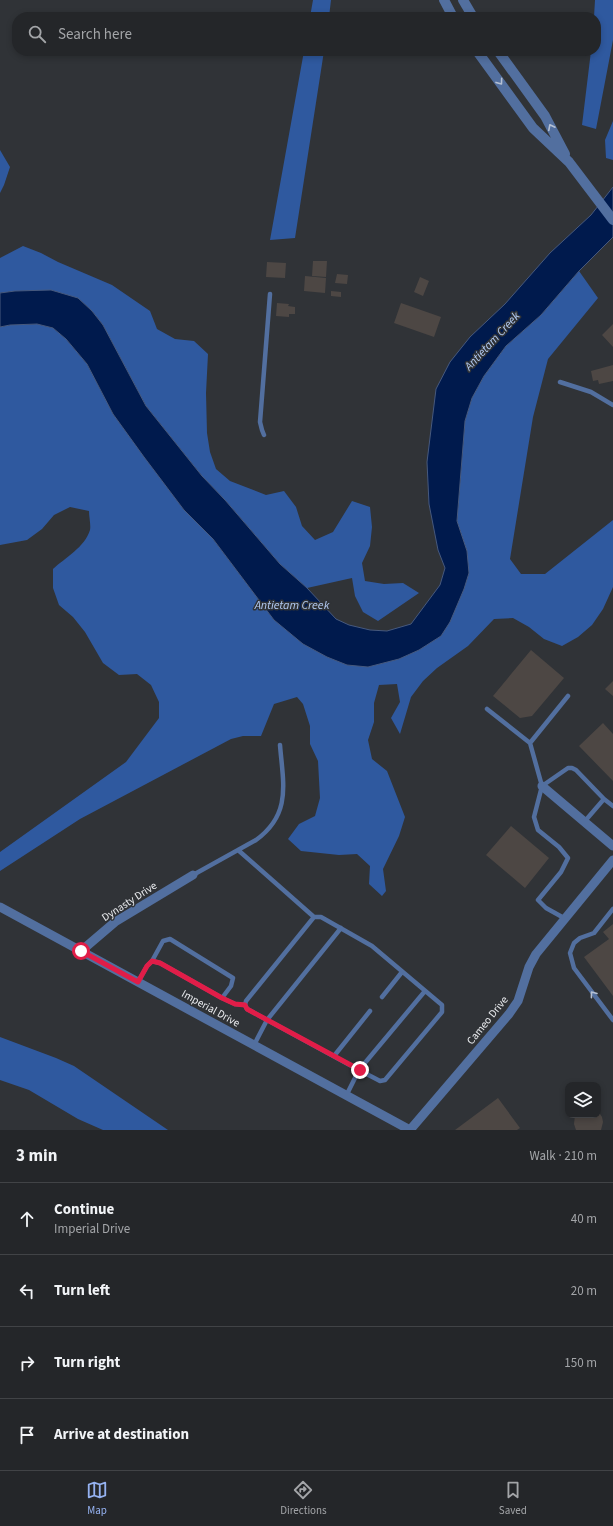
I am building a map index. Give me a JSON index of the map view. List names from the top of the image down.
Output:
{
  "streets": {
    "street": ["Dynasty Drive", "Imperial Drive", "Cameo Drive"]
  },
  "crossings": [
    ["Dynasty Drive", "Imperial Drive"],
    ["Imperial Drive", "Cameo Drive"]
  ],
  "water": ["Antietam Creek"],
  "page": {
    "search": "Search here",
    "heading": ["3 min", "Walk · 210 m"],
    "list": [
      ["Continue", "Imperial Drive", "40 m"],
      ["Turn left", "20 m"],
      ["Turn right", "150 m"],
      "Arrive at destination"
    ],
    "nav": ["Map", "Directions", "Saved"]
  }
}
